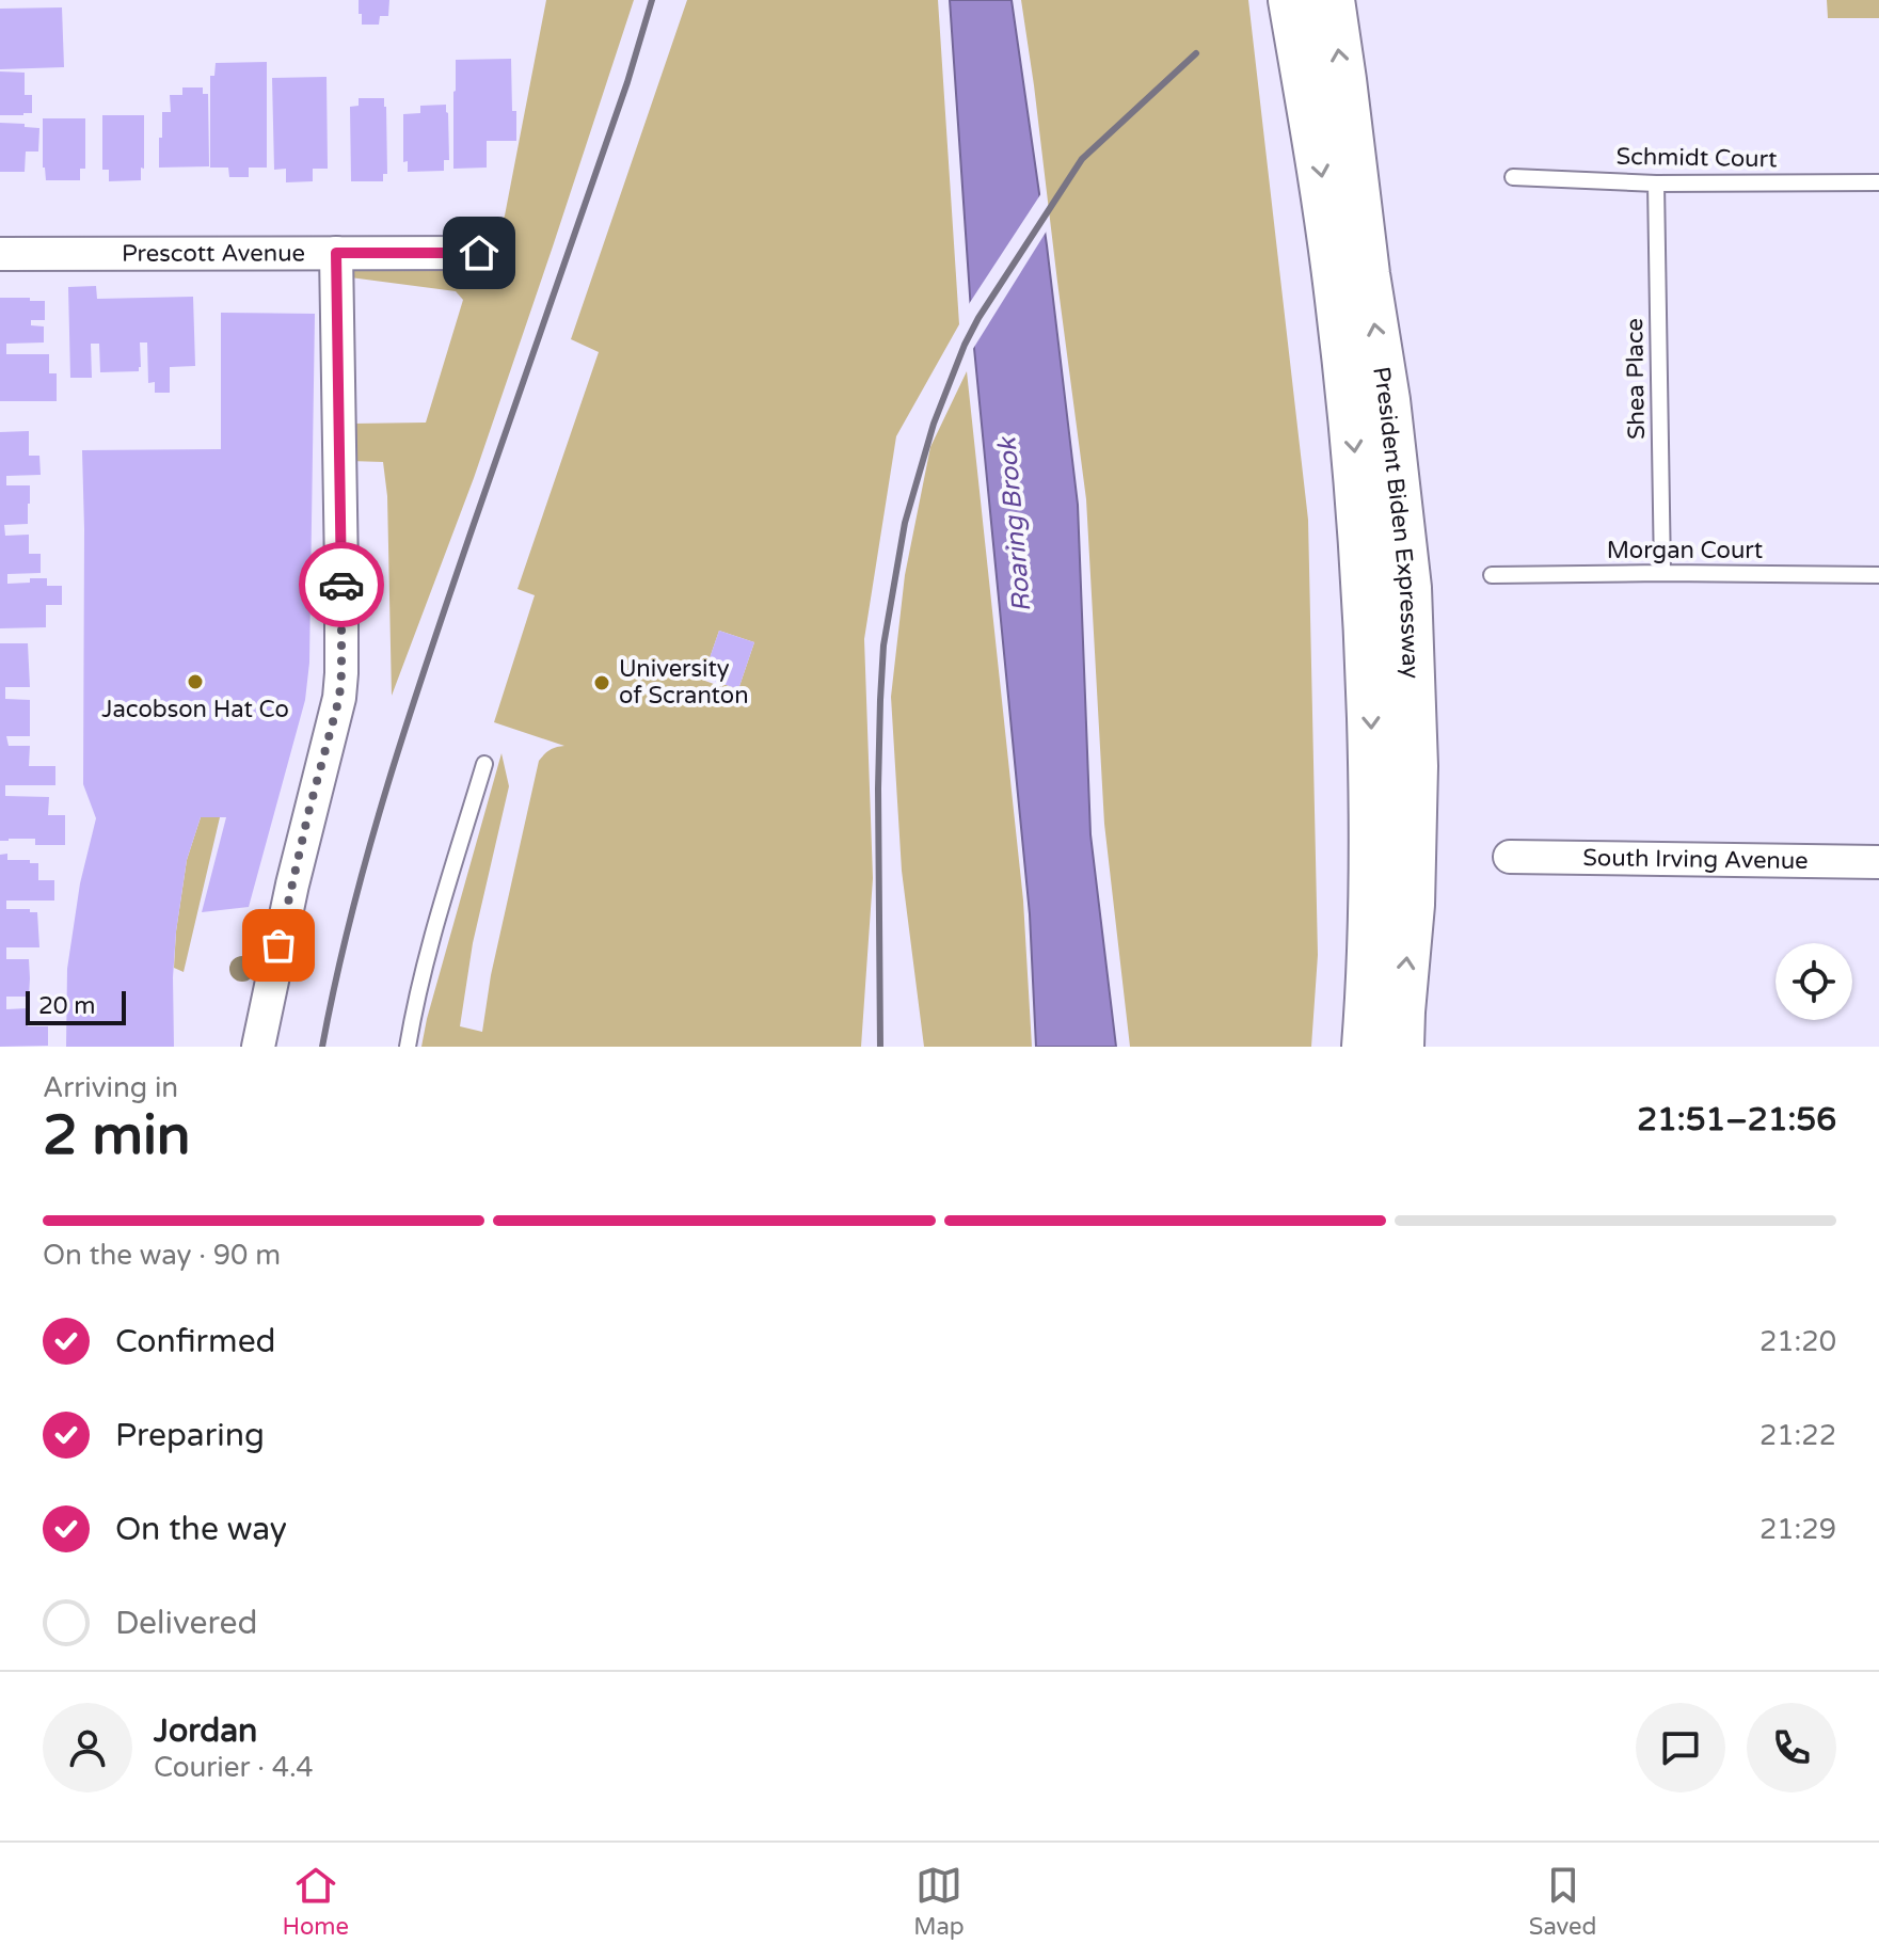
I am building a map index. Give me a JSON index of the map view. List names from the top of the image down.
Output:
{
  "streets": {
    "highway": ["President Biden Expressway"],
    "street": ["Prescott Avenue", "South Irving Avenue"],
    "lane": ["Schmidt Court", "Shea Place", "Morgan Court"]
  },
  "crossings": [
    ["Schmidt Court", "Shea Place"],
    ["Shea Place", "Morgan Court"]
  ],
  "water": ["Roaring Brook"],
  "places": ["Jacobson Hat Co", "University of Scranton"],
  "scale_bar": "20 m",
  "page": {
    "scale": "20 m",
    "heading": ["2 min", "Arriving in", "21:51–21:56"],
    "panel": ["Jordan", "Courier · 4.4"],
    "bar": "On the way · 90 m",
    "list": [
      ["Confirmed", "21:20"],
      ["Preparing", "21:22"],
      ["On the way", "21:29"],
      "Delivered"
    ],
    "tabs": ["Home", "Map", "Saved"]
  }
}
